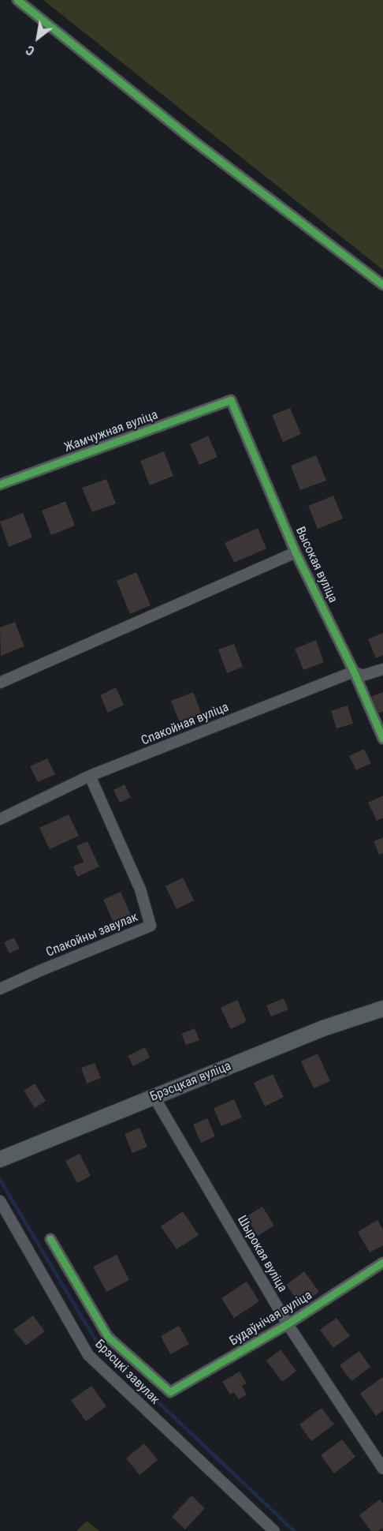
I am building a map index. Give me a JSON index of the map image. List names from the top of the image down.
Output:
{
  "streets": {
    "street": [
      "Жамчужная вуліца",
      "Высокая вуліца",
      "Спакойная вуліца",
      "Спакойны завулак",
      "Брэсцкая вуліца",
      "Шырокая вуліца",
      "Будаўнічая вуліца",
      "Брэсцкі завулак"
    ]
  },
  "crossings": [
    ["Жамчужная вуліца", "Высокая вуліца"],
    ["Высокая вуліца", "Спакойная вуліца"],
    ["Спакойная вуліца", "Спакойны завулак"],
    ["Брэсцкая вуліца", "Шырокая вуліца"],
    ["Шырокая вуліца", "Будаўнічая вуліца"]
  ],
  "north": "bottom left"
}
